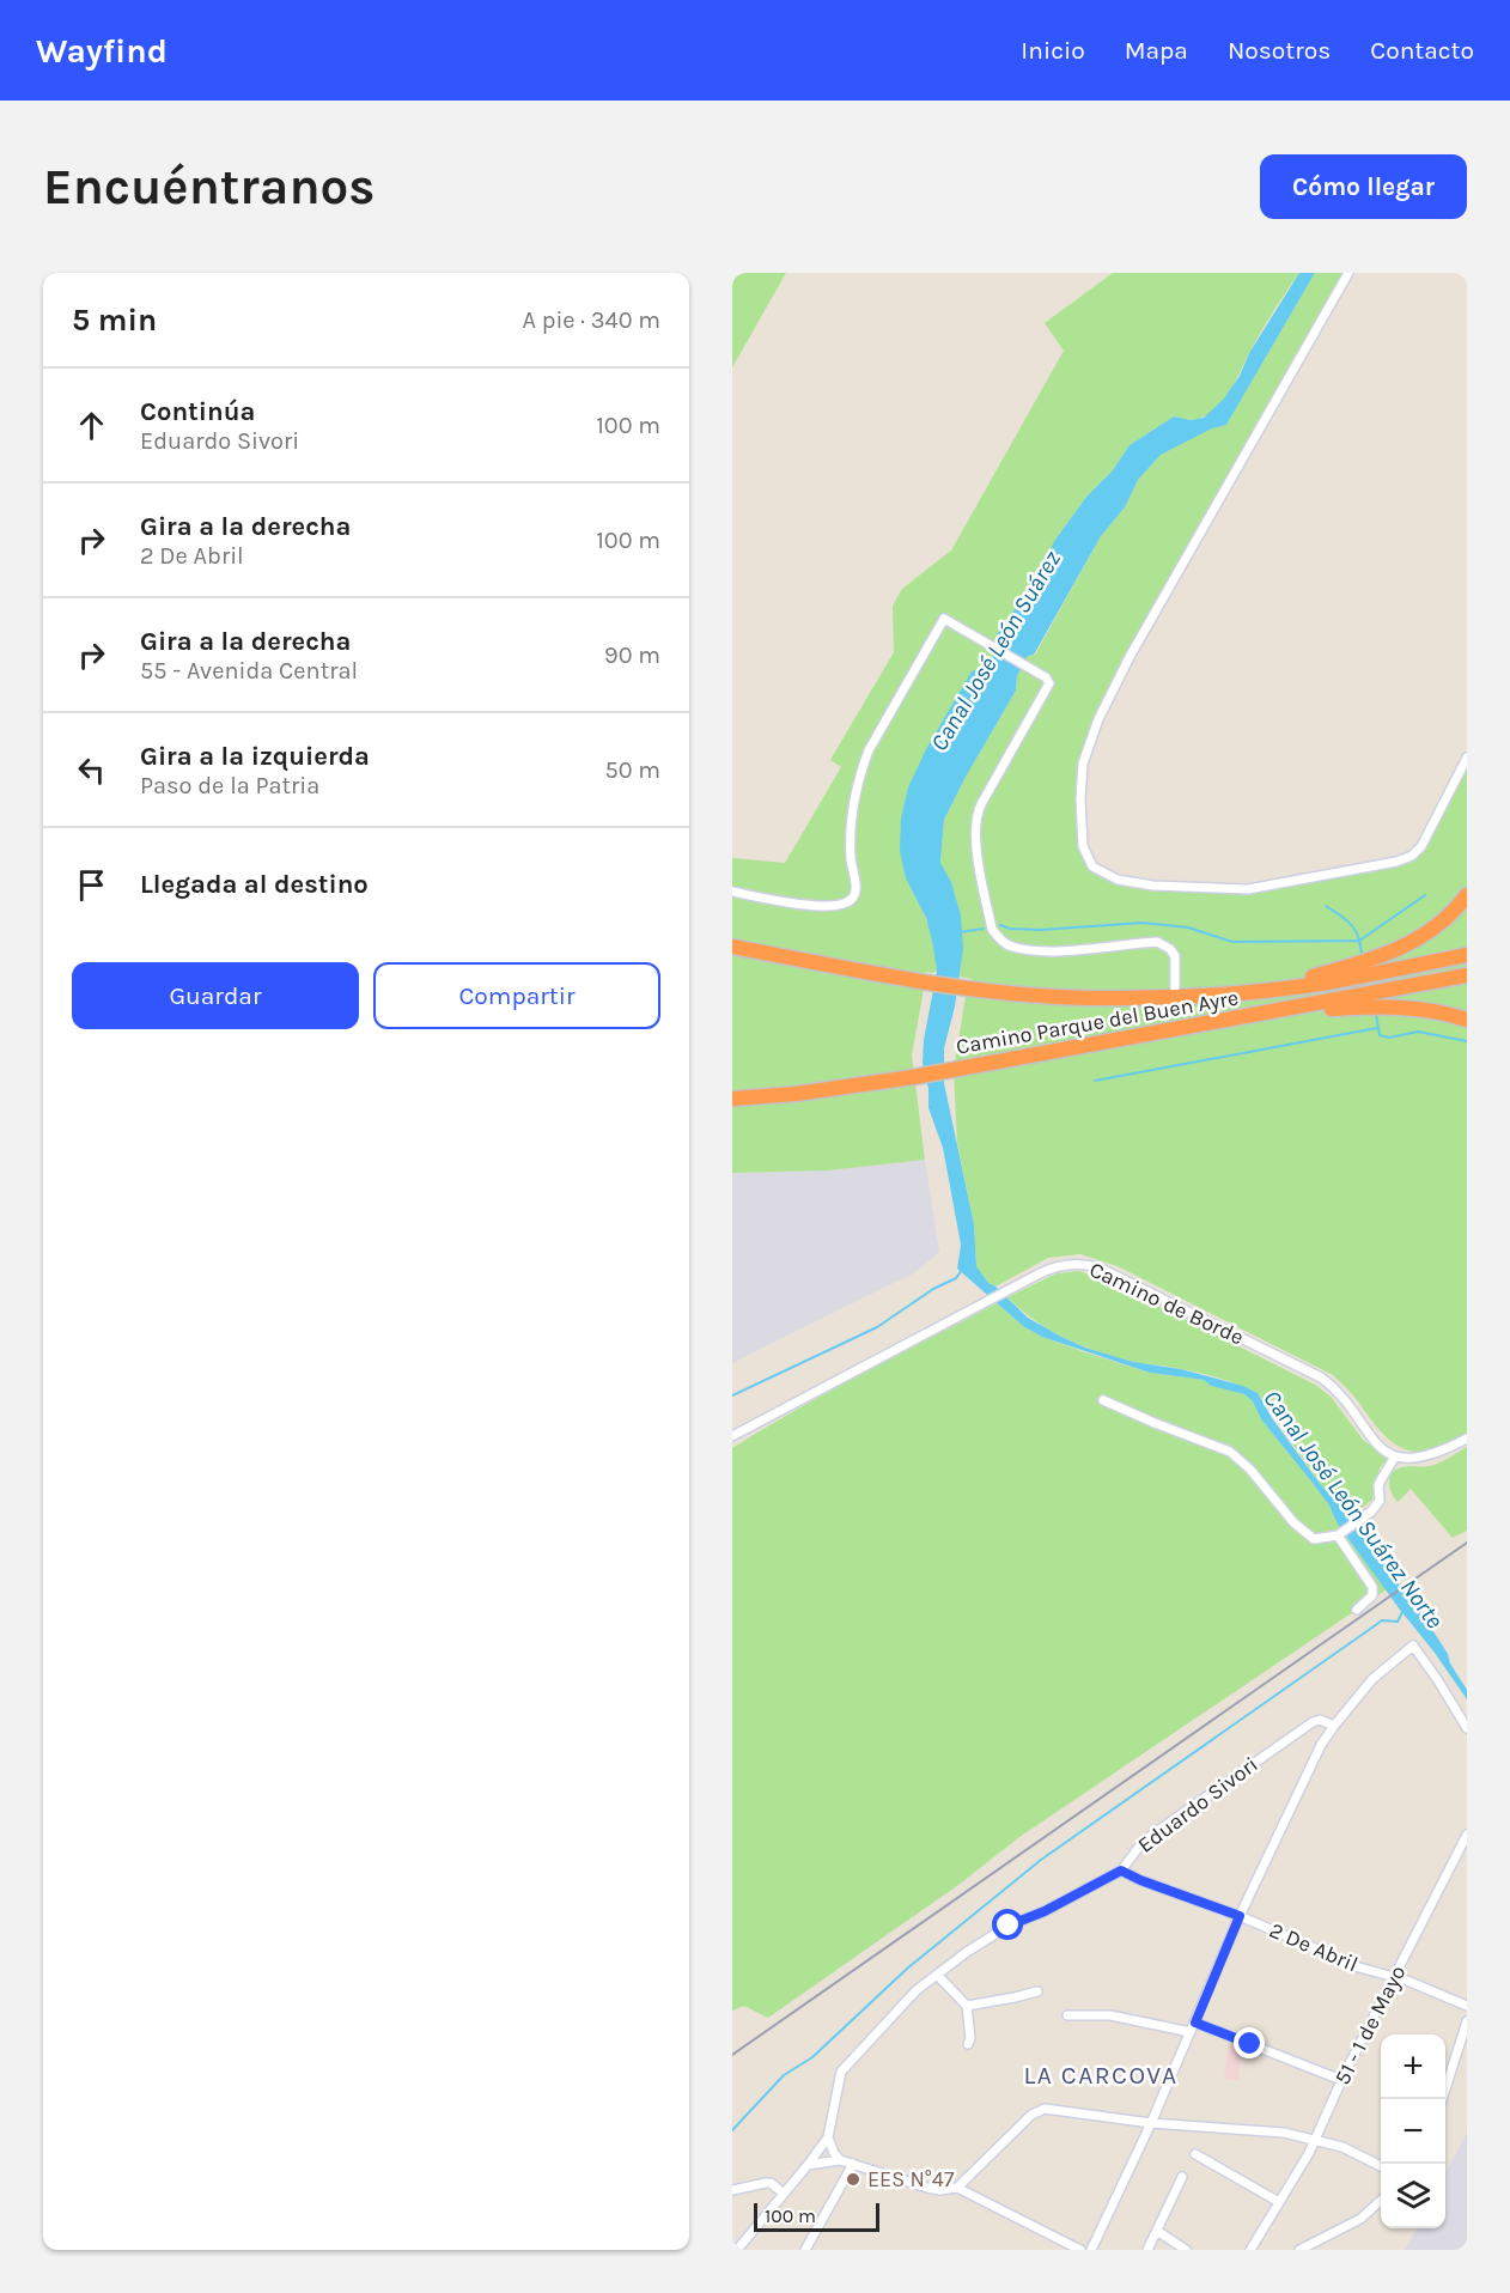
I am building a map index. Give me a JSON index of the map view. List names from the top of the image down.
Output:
{
  "streets": {
    "highway": ["Camino Parque del Buen Ayre"],
    "street": [
      "Camino de Borde",
      "Eduardo Sivori",
      "2 De Abril",
      "51 - 1 de Mayo"
    ]
  },
  "crossings": [
    ["Eduardo Sivori", "2 De Abril"],
    ["2 De Abril", "51 - 1 de Mayo"]
  ],
  "districts": ["LA CARCOVA"],
  "water": ["Canal José León Suárez", "Canal José León Suárez Norte"],
  "places": ["EES N°47"],
  "scale_bar": "100 m",
  "page": {
    "header": "Wayfind",
    "nav": [
      "Inicio",
      "Mapa",
      "Nosotros",
      "Contacto"
    ],
    "buttons": [
      "Cómo llegar",
      ["Guardar", "Compartir"]
    ],
    "title": "Encuéntranos",
    "heading": ["5 min", "A pie · 340 m"],
    "list": [
      ["Continúa", "Eduardo Sivori", "100 m"],
      ["Gira a la derecha", "2 De Abril", "100 m"],
      ["Gira a la derecha", "55 - Avenida Central", "90 m"],
      ["Gira a la izquierda", "Paso de la Patria", "50 m"],
      "Llegada al destino"
    ],
    "map_buttons": ["+", "−"],
    "scale": "100 m"
  }
}
